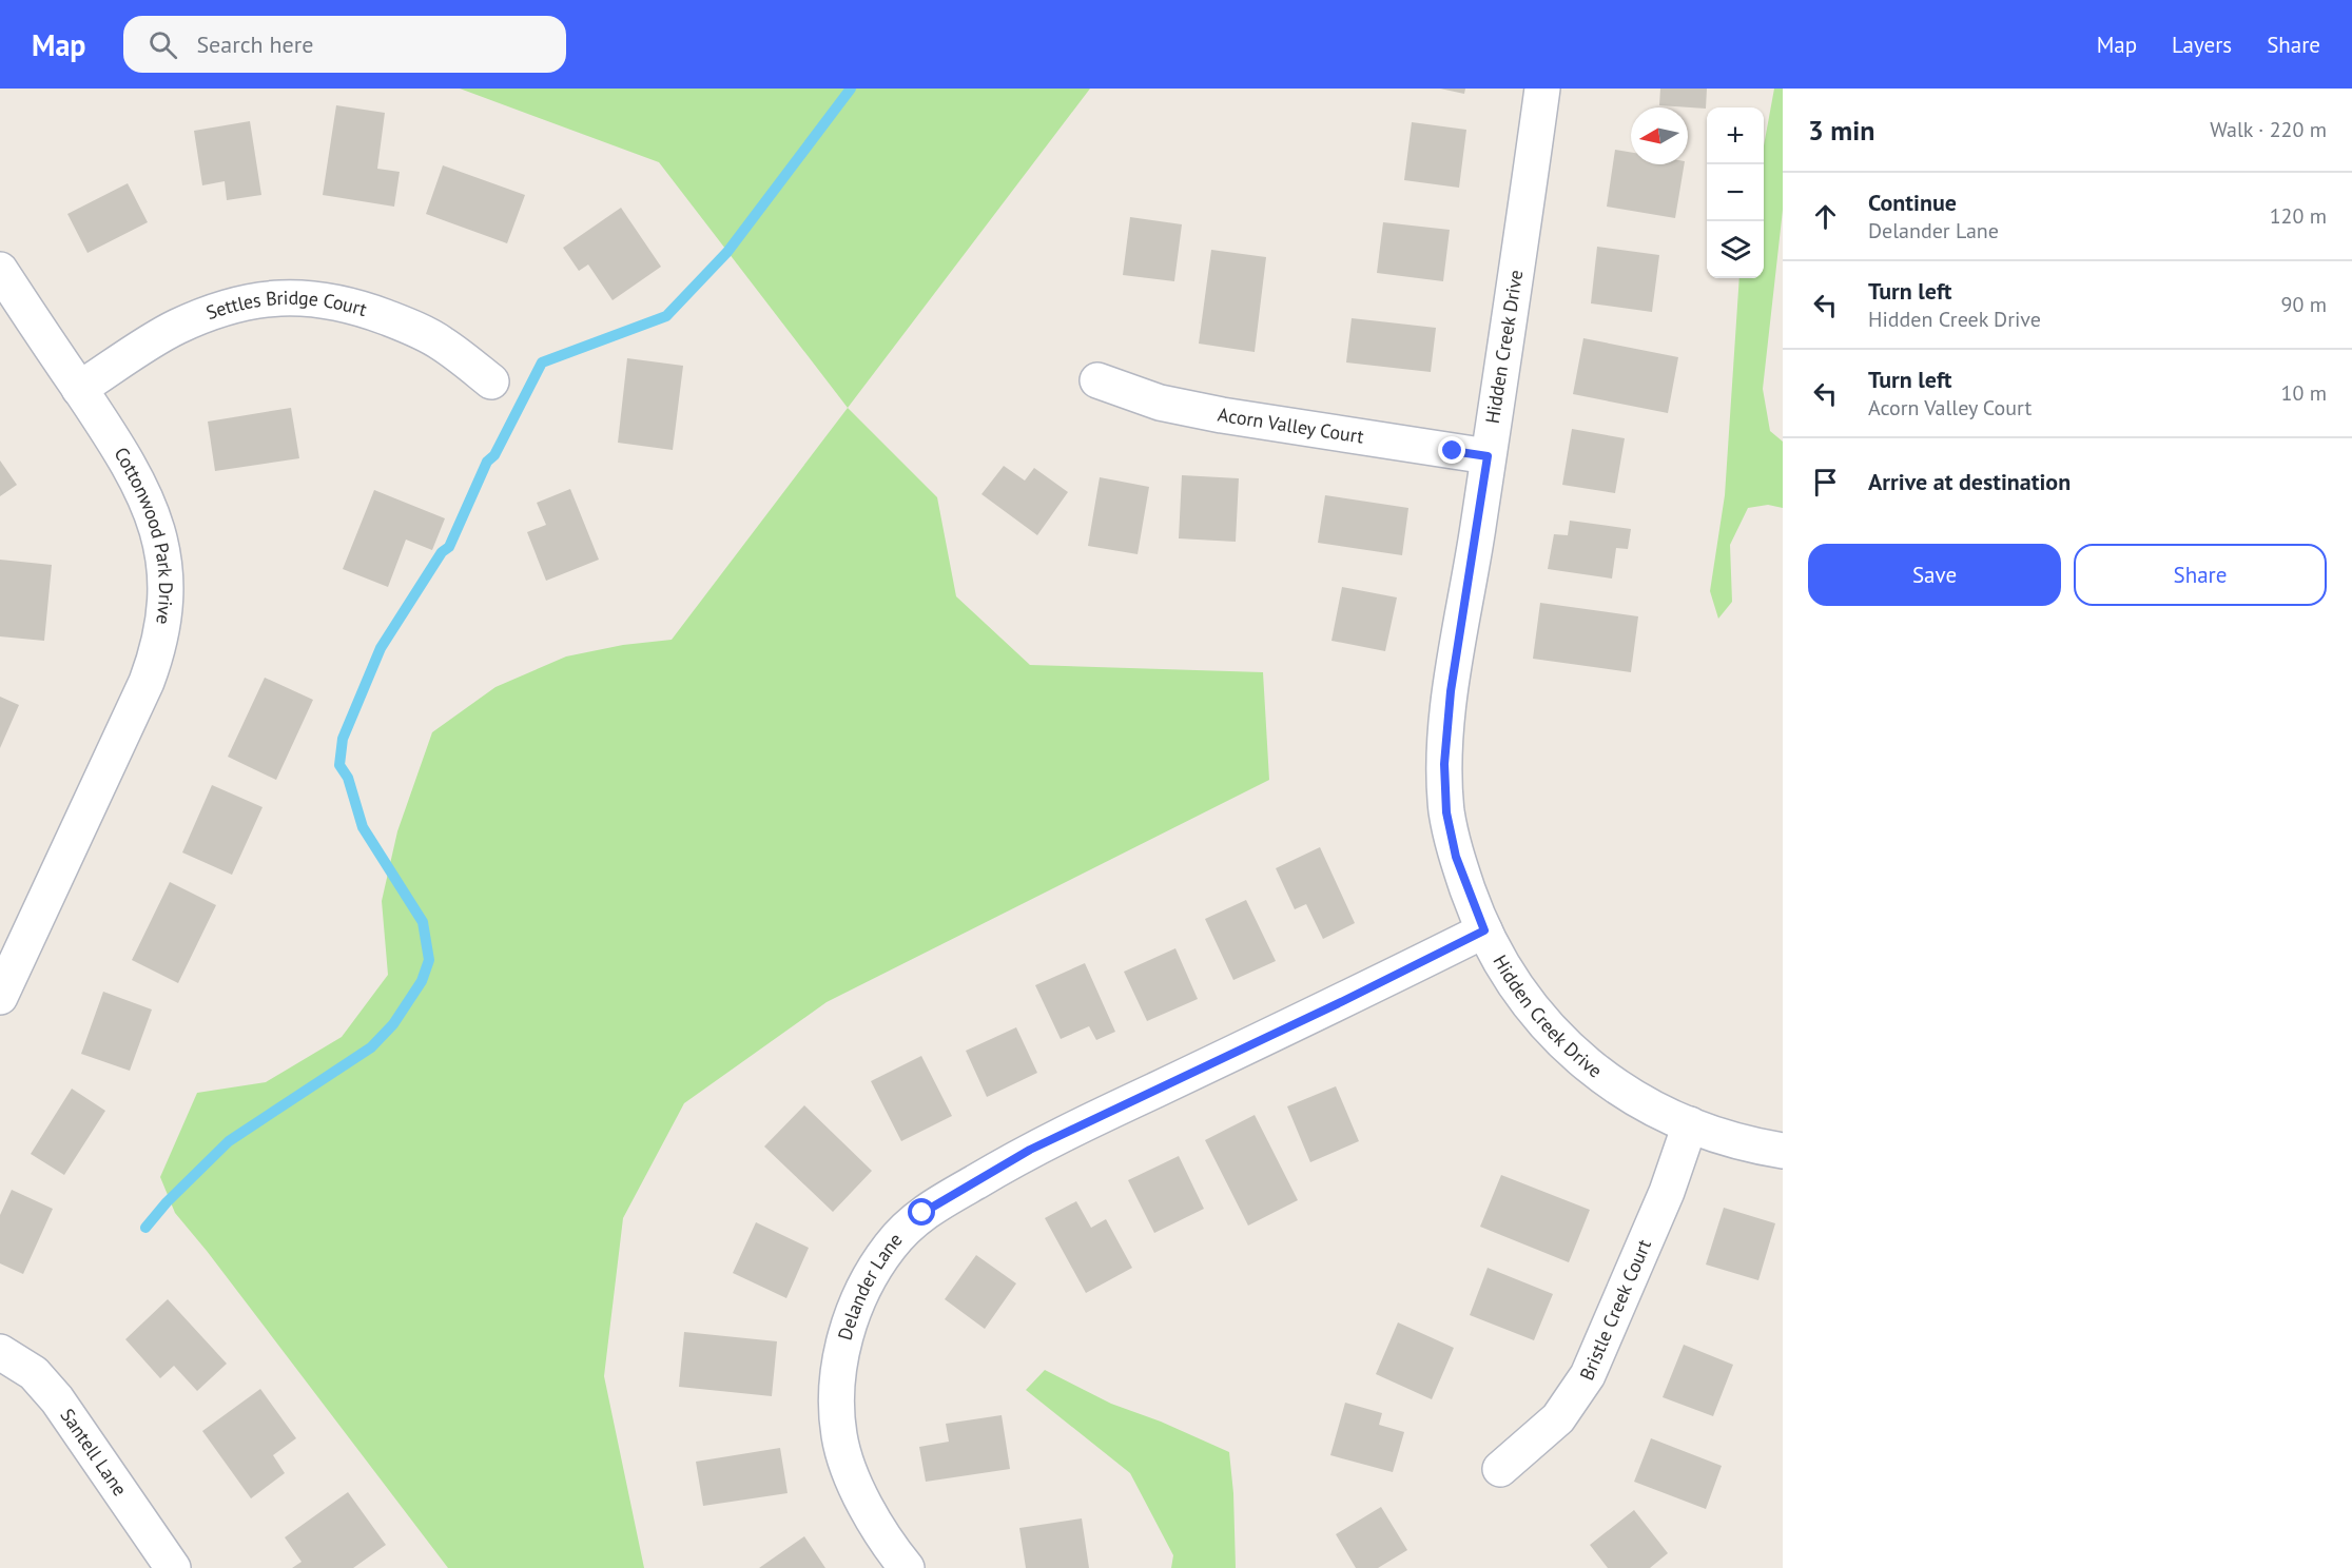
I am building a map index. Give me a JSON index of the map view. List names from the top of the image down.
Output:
{
  "streets": {
    "street": [
      "Settles Bridge Court",
      "Hidden Creek Drive",
      "Acorn Valley Court",
      "Cottonwood Park Drive",
      "Delander Lane",
      "Bristle Creek Court",
      "Santell Lane"
    ]
  },
  "crossings": [
    ["Settles Bridge Court", "Cottonwood Park Drive"],
    ["Hidden Creek Drive", "Acorn Valley Court"],
    ["Hidden Creek Drive", "Delander Lane"],
    ["Hidden Creek Drive", "Bristle Creek Court"]
  ],
  "north": "left",
  "page": {
    "header": "Map",
    "search": "Search here",
    "nav": ["Map", "Layers", "Share"],
    "heading": ["3 min", "Walk · 220 m"],
    "map_buttons": ["+", "−"],
    "list": [
      ["Continue", "Delander Lane", "120 m"],
      ["Turn left", "Hidden Creek Drive", "90 m"],
      ["Turn left", "Acorn Valley Court", "10 m"],
      "Arrive at destination"
    ],
    "buttons": ["Save", "Share"]
  }
}
